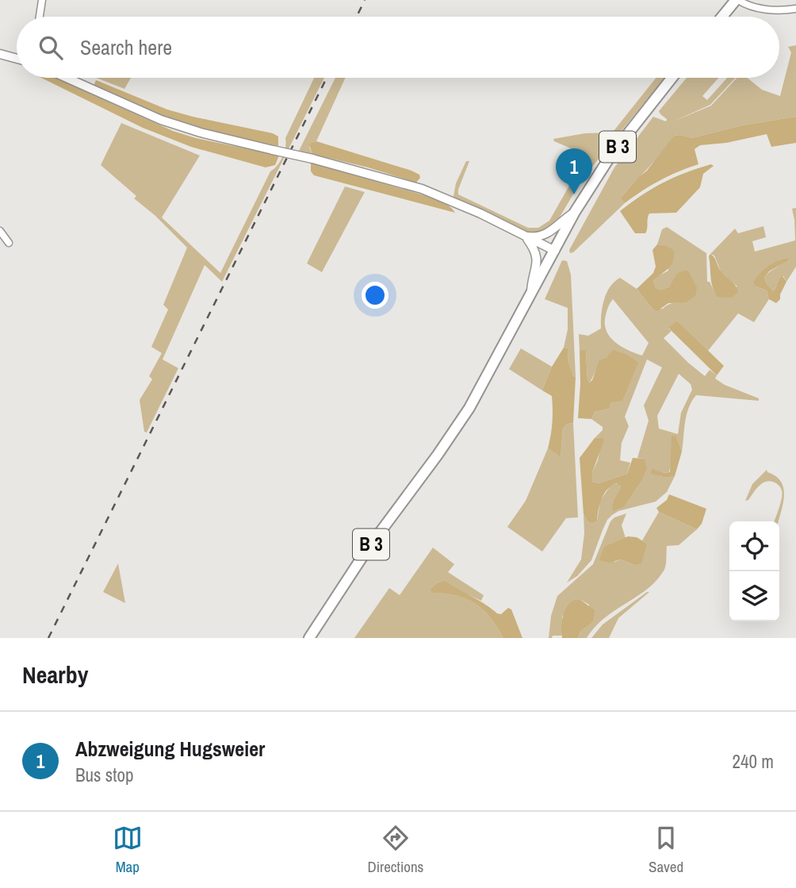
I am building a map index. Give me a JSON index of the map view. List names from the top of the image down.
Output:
{
  "streets": {
    "main road": ["B 3"]
  },
  "page": {
    "search": "Search here",
    "pins": "1",
    "heading": "Nearby",
    "list": [
      {
        "mark": "1",
        "name": "Abzweigung Hugsweier",
        "note": "Bus stop",
        "value": "240 m"
      }
    ],
    "nav": ["Map", "Directions", "Saved"]
  }
}
